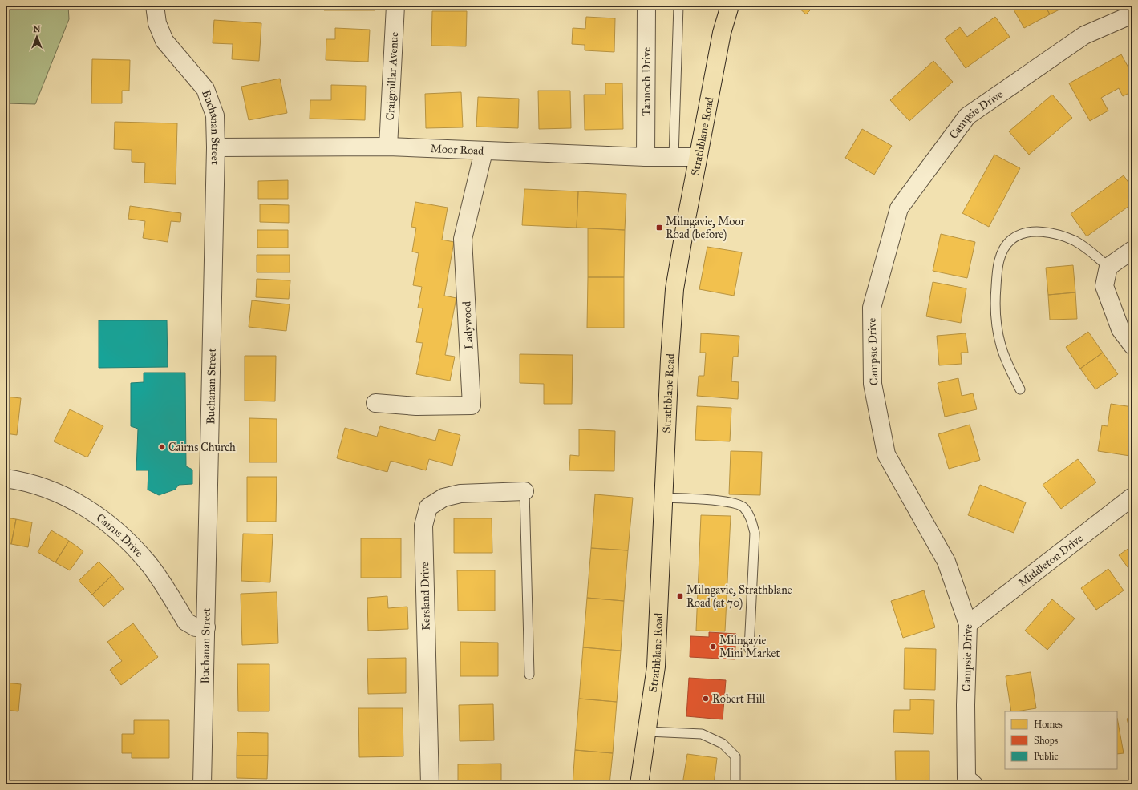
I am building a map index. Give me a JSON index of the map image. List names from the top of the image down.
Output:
{
  "streets": {
    "main road": ["Strathblane Road"],
    "street": [
      "Craigmillar Avenue",
      "Tannoch Drive",
      "Campsie Drive",
      "Buchanan Street",
      "Moor Road",
      "Ladywood",
      "Cairns Drive",
      "Middleton Drive",
      "Kersland Drive"
    ]
  },
  "crossings": [
    ["Craigmillar Avenue", "Moor Road"],
    ["Tannoch Drive", "Moor Road"],
    ["Campsie Drive", "Middleton Drive"],
    ["Buchanan Street", "Moor Road"],
    ["Buchanan Street", "Cairns Drive"],
    ["Strathblane Road", "Moor Road"],
    ["Moor Road", "Ladywood"]
  ],
  "places": {
    "transit": ["Milngavie, Moor Road (before)", "Milngavie, Strathblane Road (at 70)"],
    "other": ["Cairns Church", "Milngavie Mini Market", "Robert Hill"]
  },
  "legend": ["Homes", "Shops", "Public"],
  "north": "top"
}
